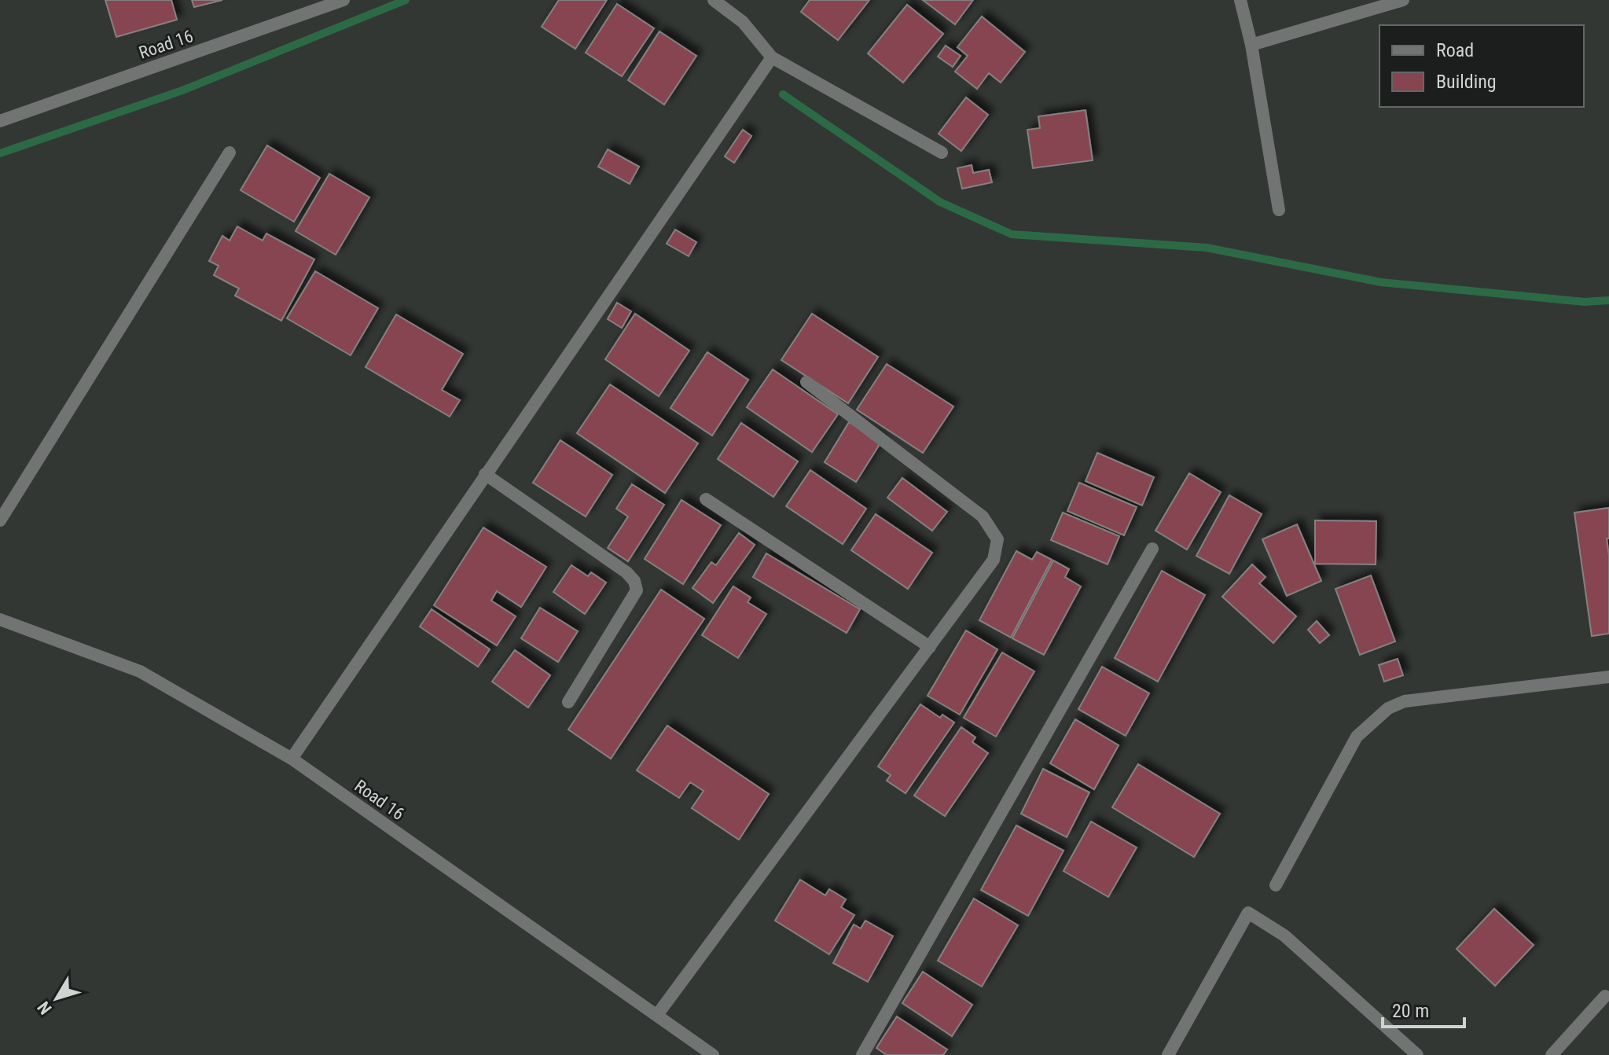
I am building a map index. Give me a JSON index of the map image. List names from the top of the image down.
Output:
{
  "streets": {
    "street": ["Road 16"]
  },
  "legend": ["Road", "Building"],
  "scale_bar": "20 m",
  "north": "bottom left"
}
